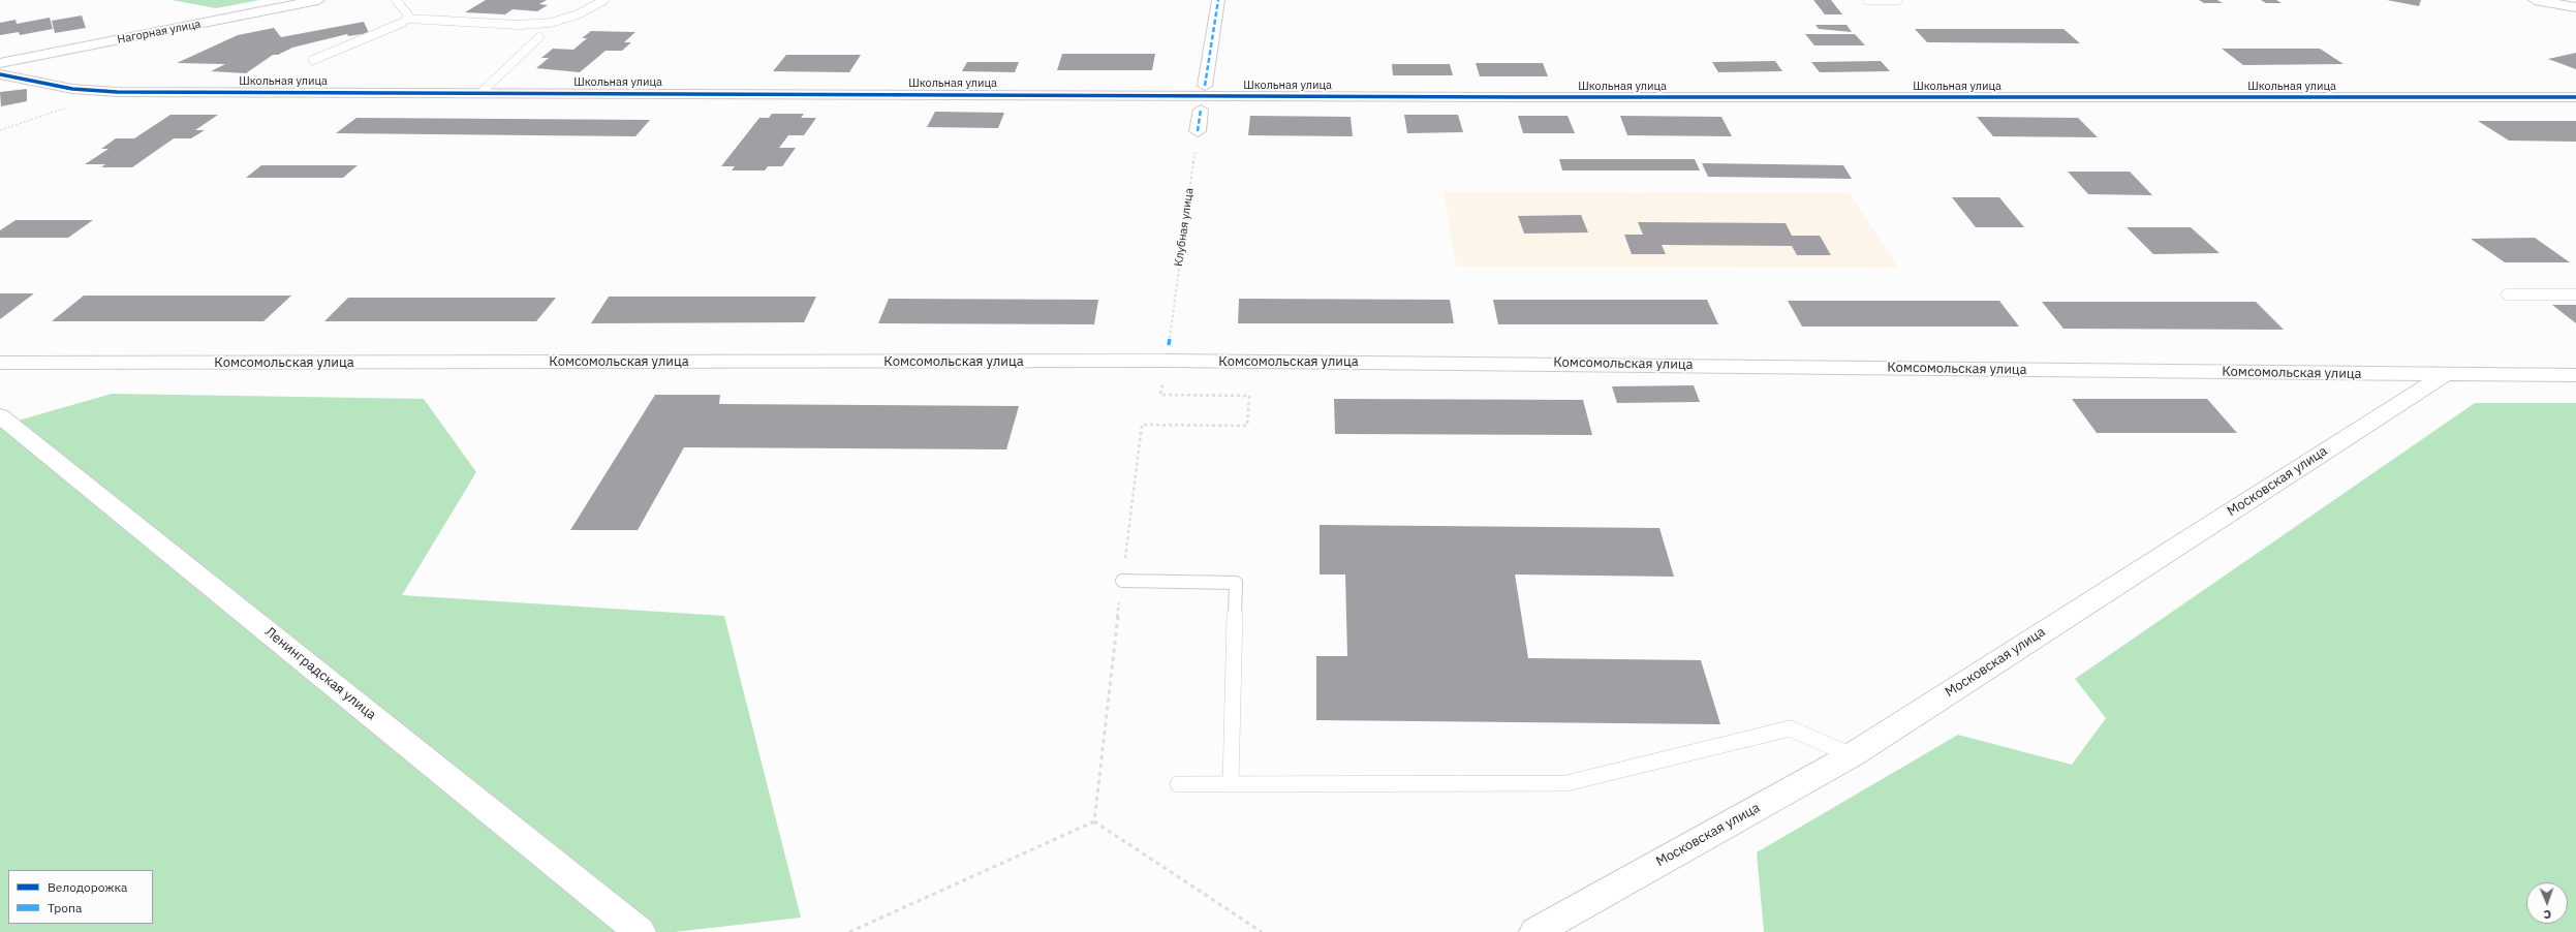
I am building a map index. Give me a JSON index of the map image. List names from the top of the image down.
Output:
{
  "streets": {
    "street": [
      "Нагорная улица",
      "Школьная улица",
      "Комсомольская улица",
      "Московская улица",
      "Ленинградская улица"
    ],
    "path": ["Клубная улица"]
  },
  "crossings": [
    ["Комсомольская улица", "Московская улица"]
  ],
  "legend": ["Велодорожка", "Тропа"],
  "north": "bottom"
}
